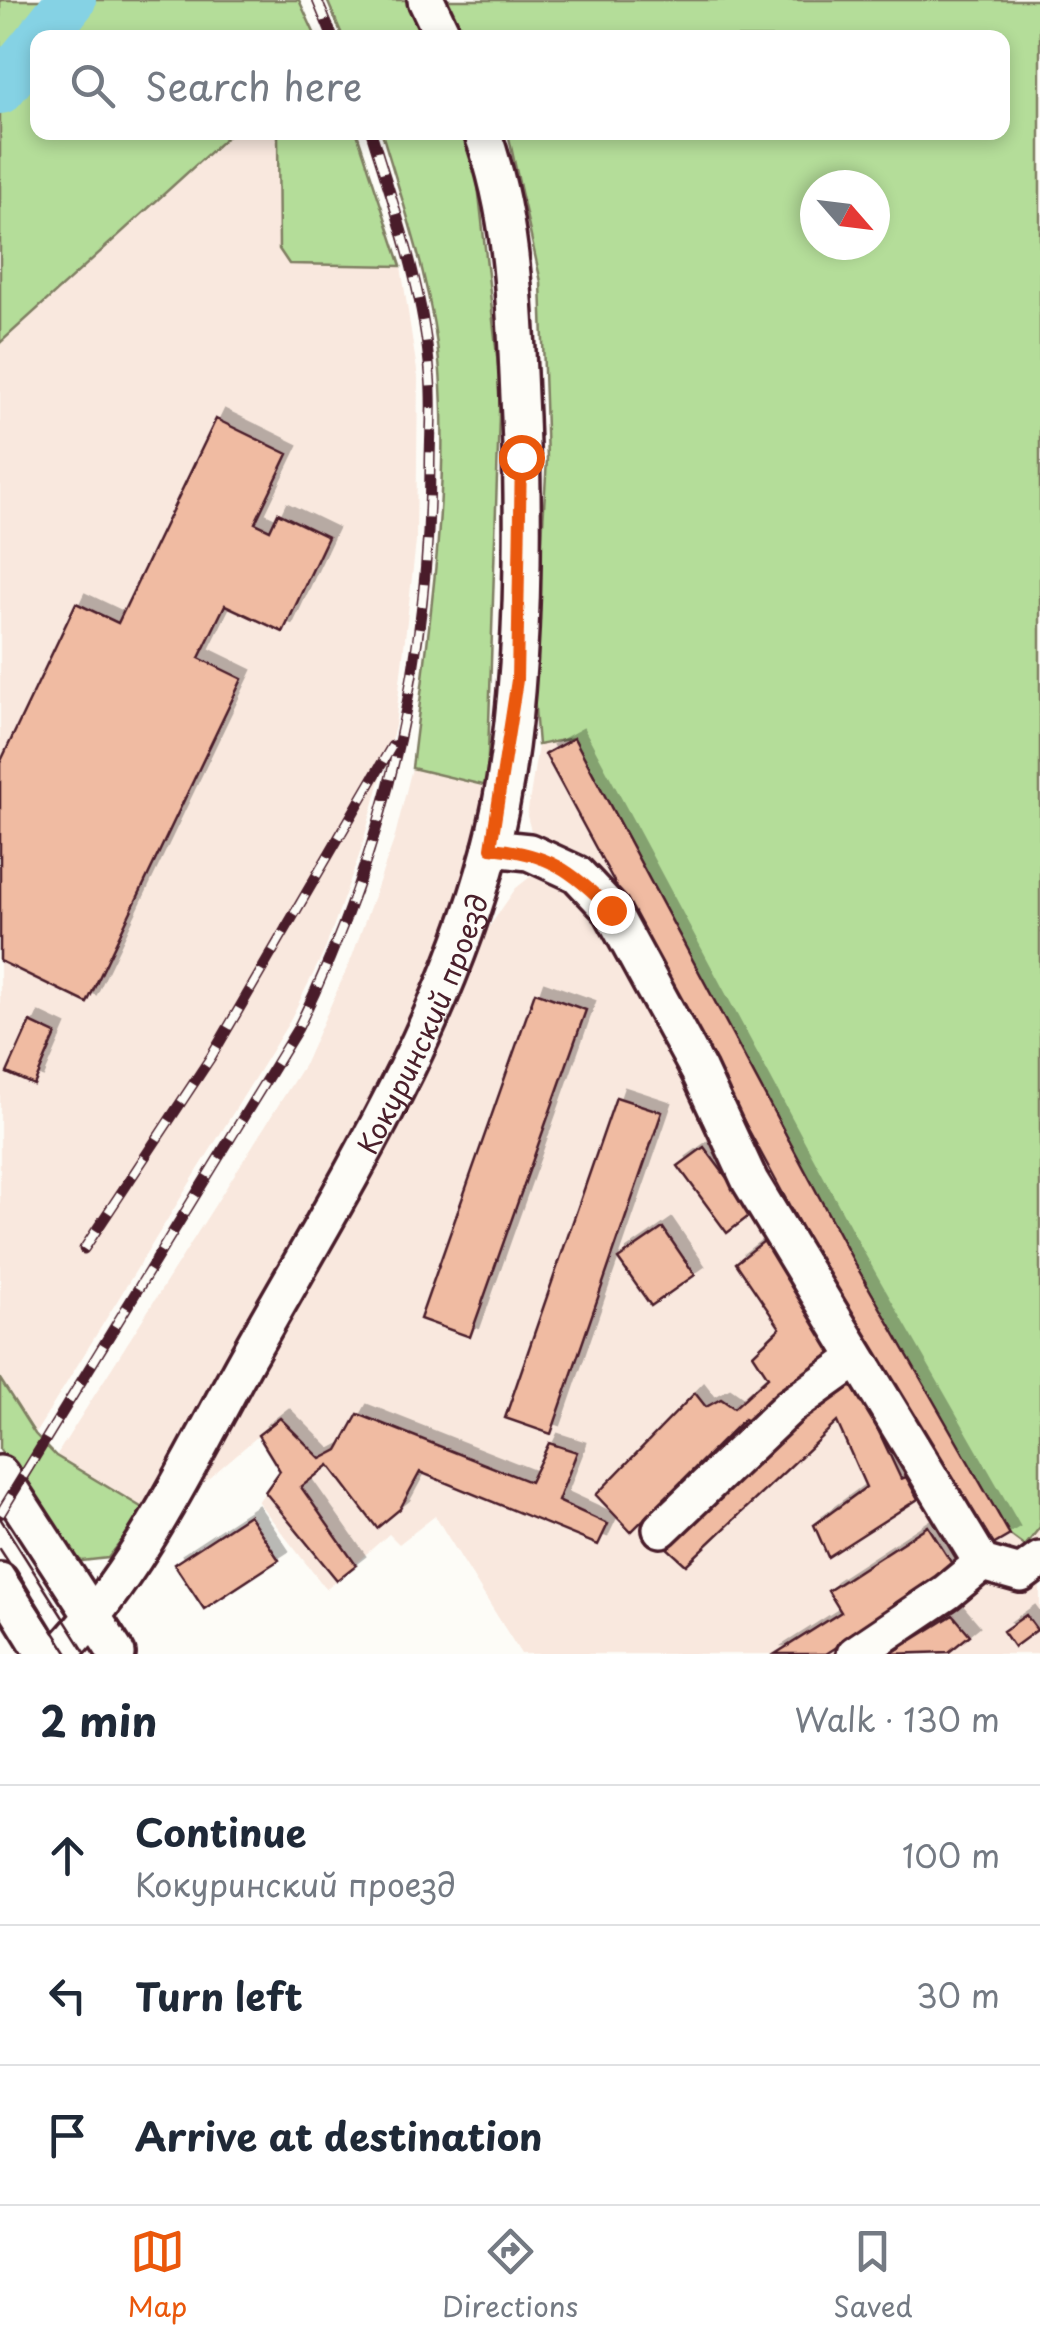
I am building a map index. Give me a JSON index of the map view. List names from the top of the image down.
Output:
{
  "streets": {
    "street": ["Кокуринский проезд"]
  },
  "north": "bottom right",
  "page": {
    "search": "Search here",
    "heading": ["2 min", "Walk · 130 m"],
    "list": [
      ["Continue", "Кокуринский проезд", "100 m"],
      ["Turn left", "30 m"],
      "Arrive at destination"
    ],
    "nav": ["Map", "Directions", "Saved"]
  }
}
